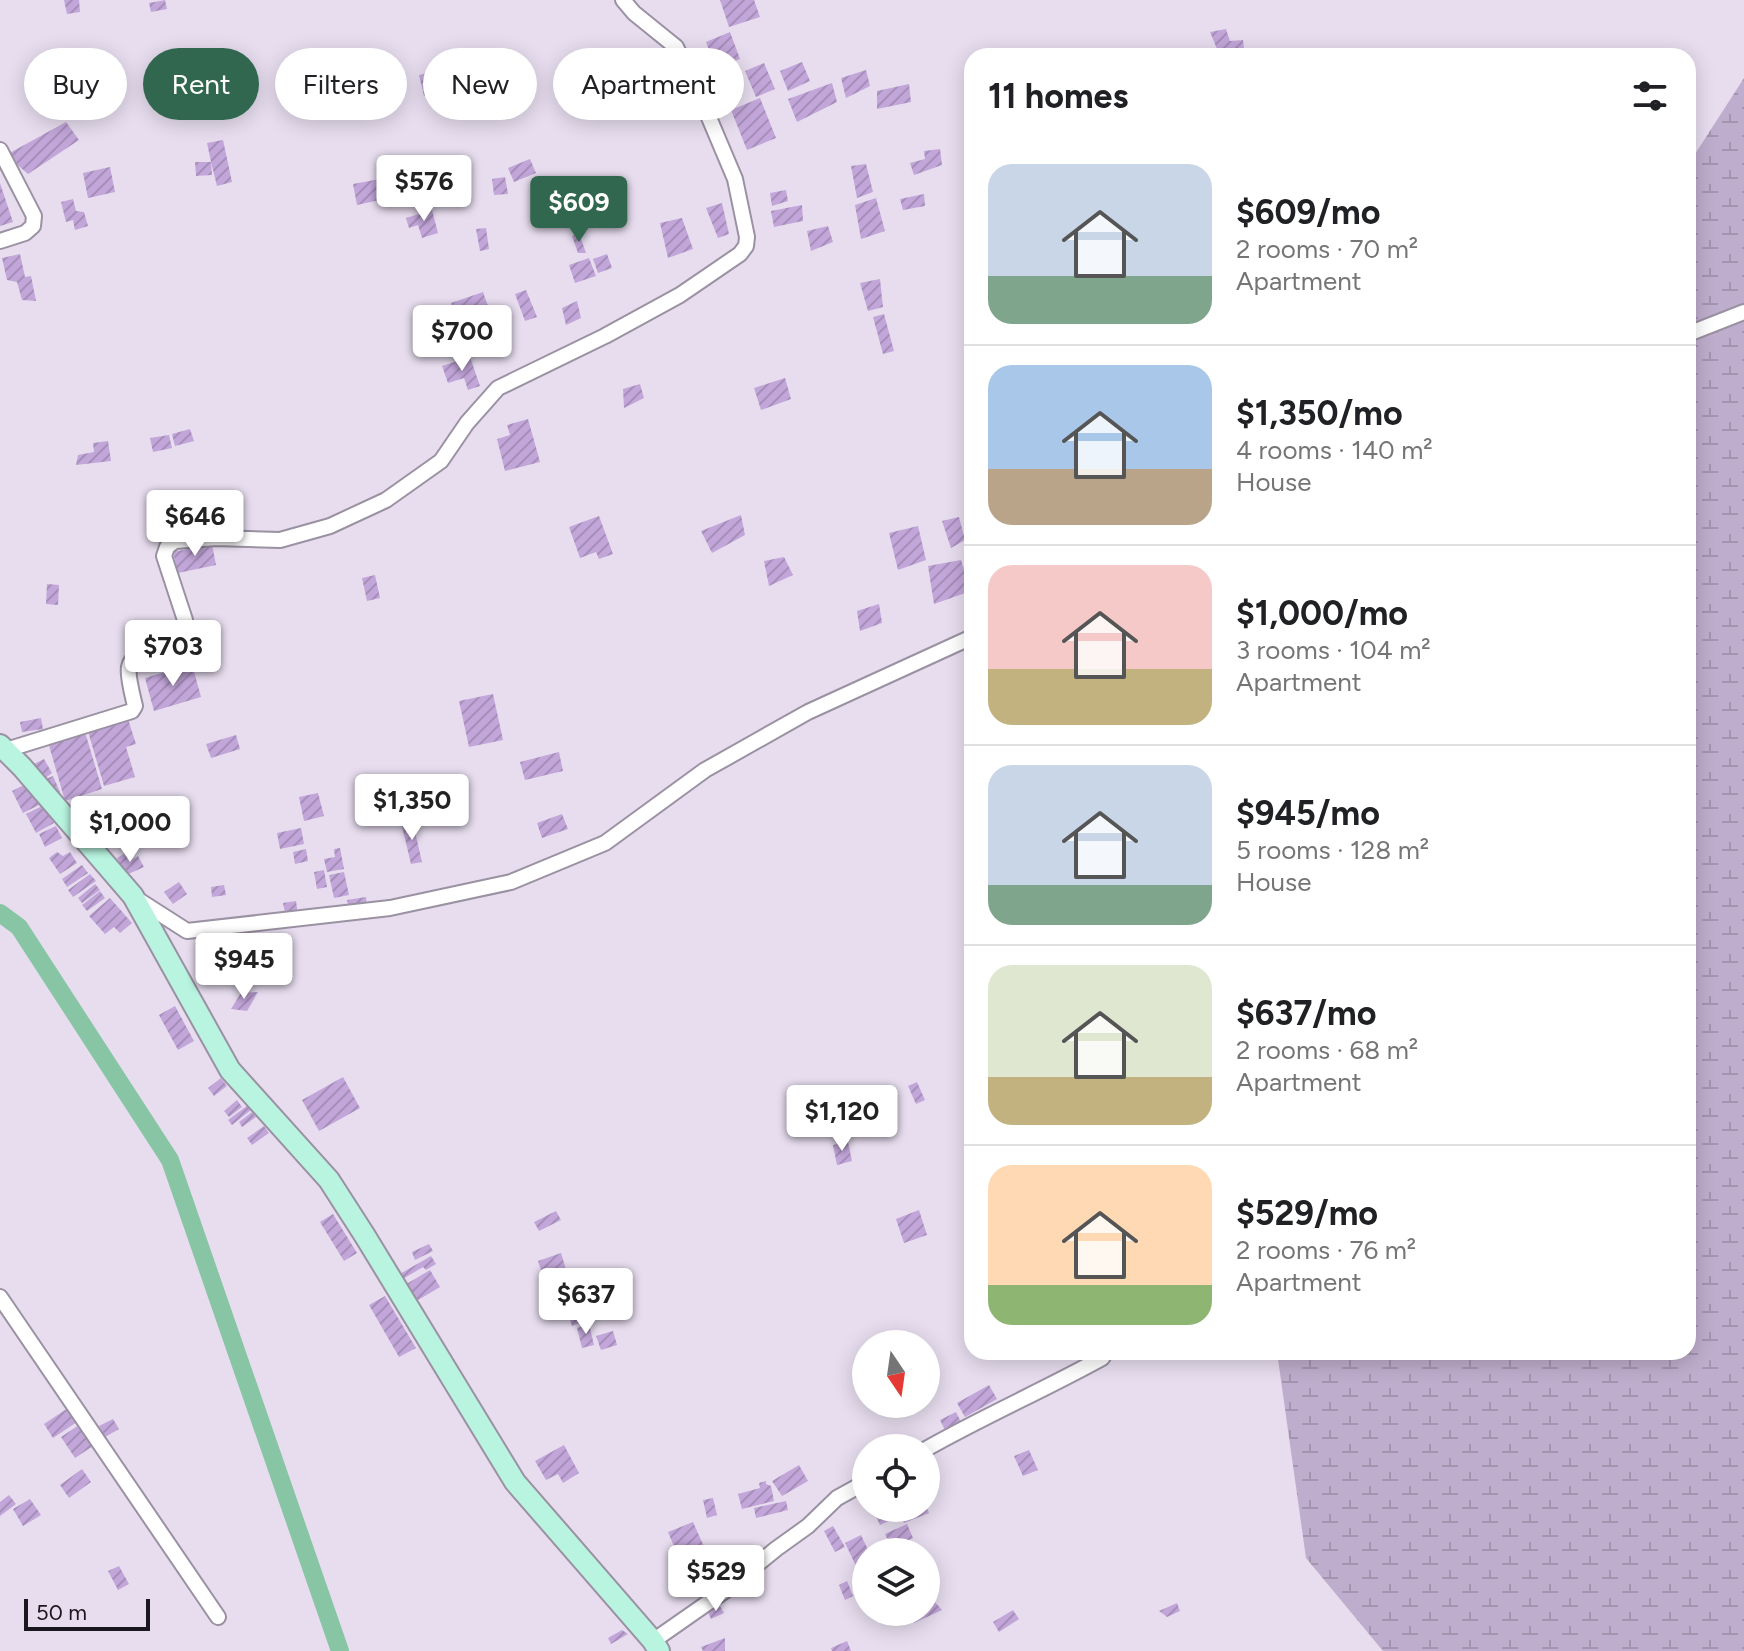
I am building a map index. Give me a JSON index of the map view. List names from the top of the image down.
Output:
{
  "scale_bar": "50 m",
  "north": "bottom",
  "page": {
    "chip": [
      "Buy",
      "Rent",
      "Filters",
      "New",
      "Apartment"
    ],
    "heading": "11 homes",
    "list": [
      {
        "name": "$609/mo",
        "note": "2 rooms · 70 m² · Apartment"
      },
      {
        "name": "$1,350/mo",
        "note": "4 rooms · 140 m² · House"
      },
      {
        "name": "$1,000/mo",
        "note": "3 rooms · 104 m² · Apartment"
      },
      {
        "name": "$945/mo",
        "note": "5 rooms · 128 m² · House"
      },
      {
        "name": "$637/mo",
        "note": "2 rooms · 68 m² · Apartment"
      },
      {
        "name": "$529/mo",
        "note": "2 rooms · 76 m² · Apartment"
      }
    ],
    "price": [
      "$576",
      "$609",
      "$700",
      "$646",
      "$703",
      "$1,350",
      "$1,000",
      "$945",
      "$1,120",
      "$637",
      "$529"
    ],
    "scale": "50 m"
  }
}
